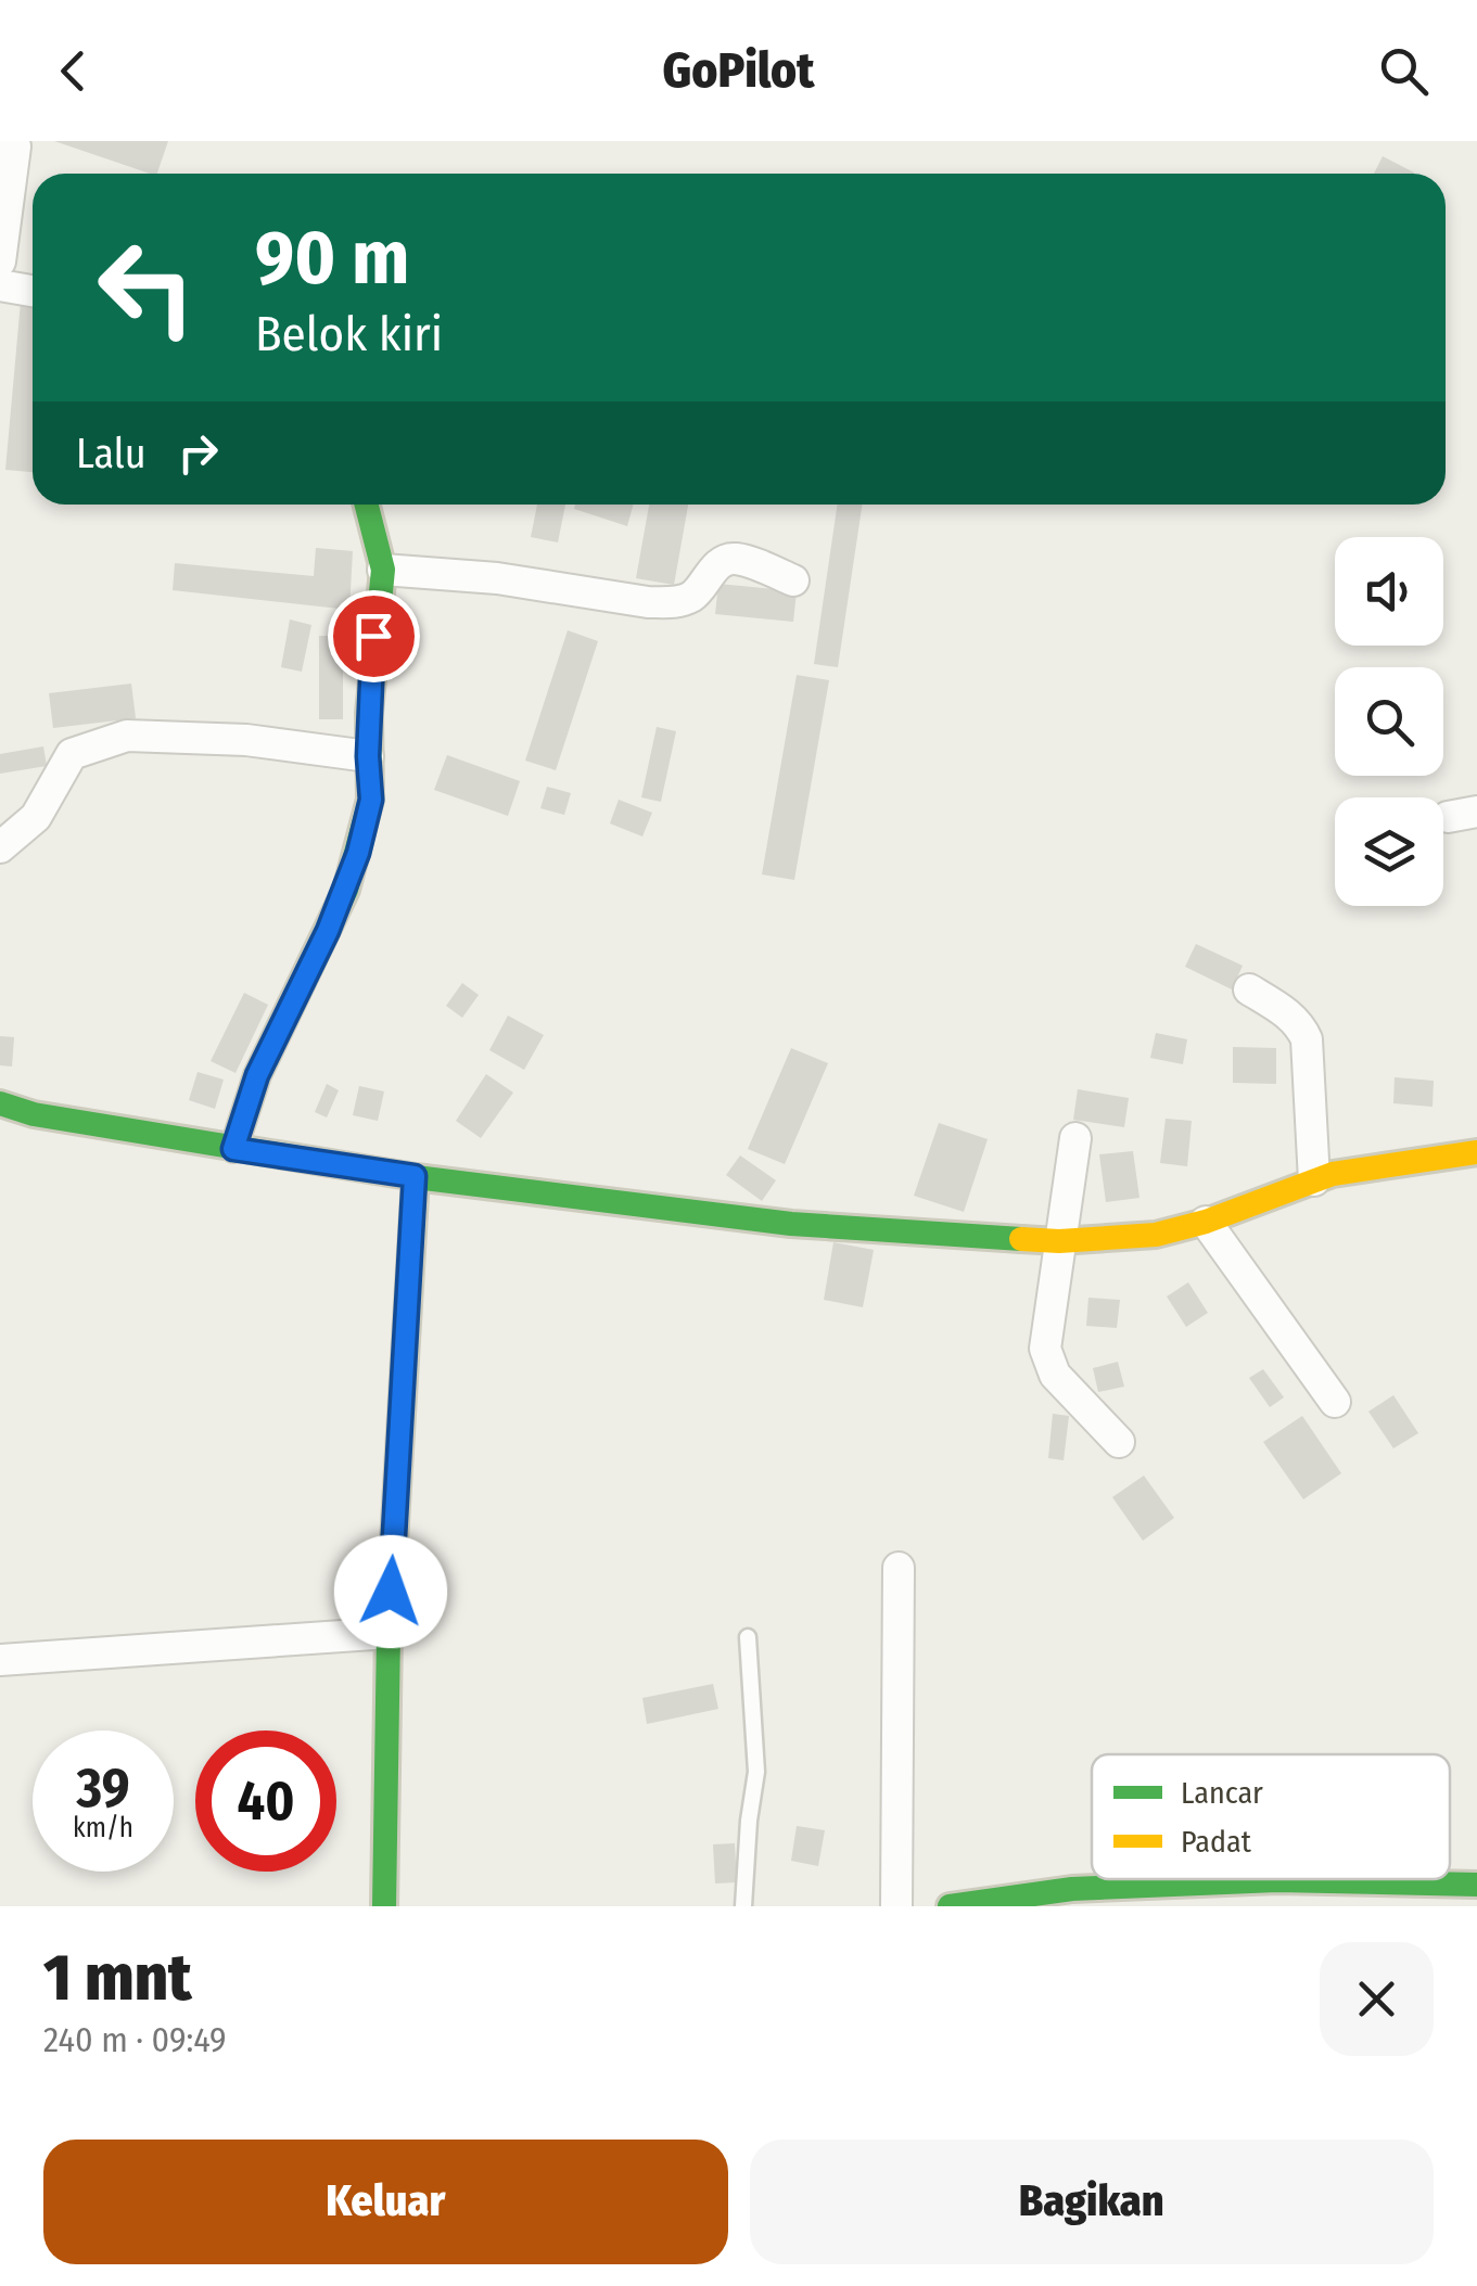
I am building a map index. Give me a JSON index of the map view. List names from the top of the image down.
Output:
{
  "legend": ["Lancar", "Padat"],
  "page": {
    "header": "GoPilot",
    "turn": ["90 m", "Belok kiri"],
    "then": "Lalu",
    "speed": "39 km/h",
    "limit": "40",
    "heading": ["1 mnt", "240 m · 09:49"],
    "buttons": ["Keluar", "Bagikan"]
  }
}
